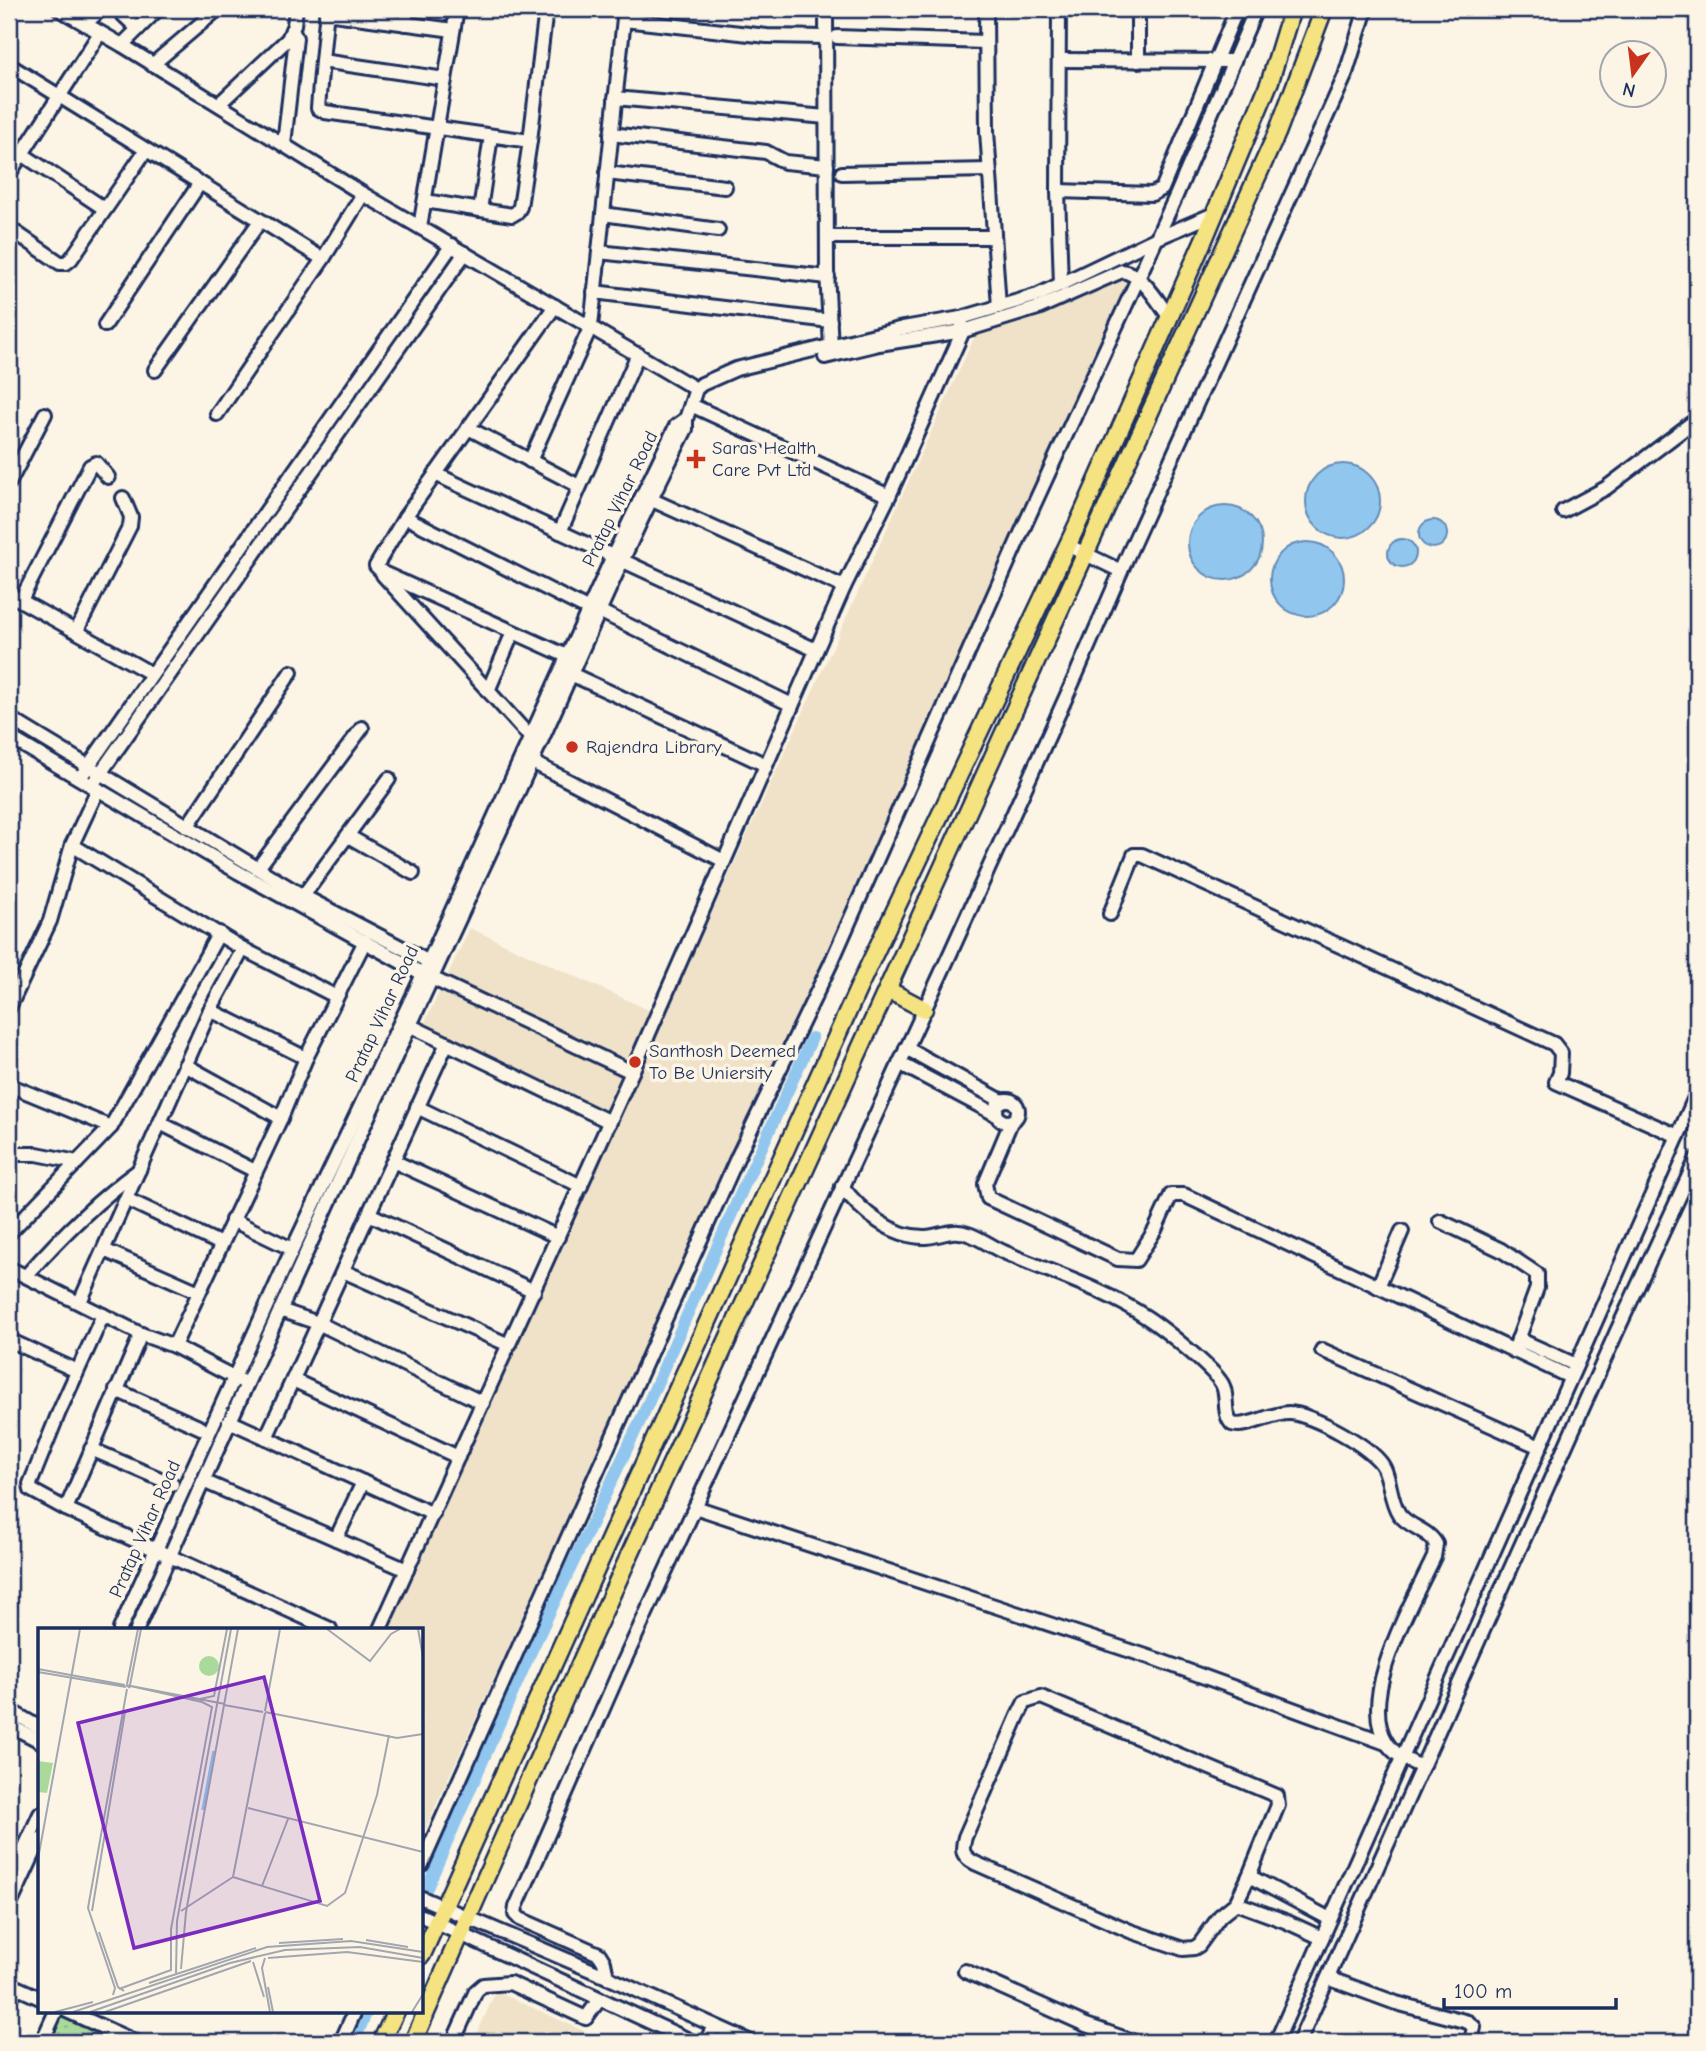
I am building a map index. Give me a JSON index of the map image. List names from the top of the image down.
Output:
{
  "streets": {
    "street": ["Pratap Vihar Road"]
  },
  "places": {
    "health": ["Saras Health Care Pvt Ltd"],
    "other": ["Rajendra Library", "Santhosh Deemed To Be Uniersity"]
  },
  "scale_bar": "100 m",
  "north": "bottom"
}
